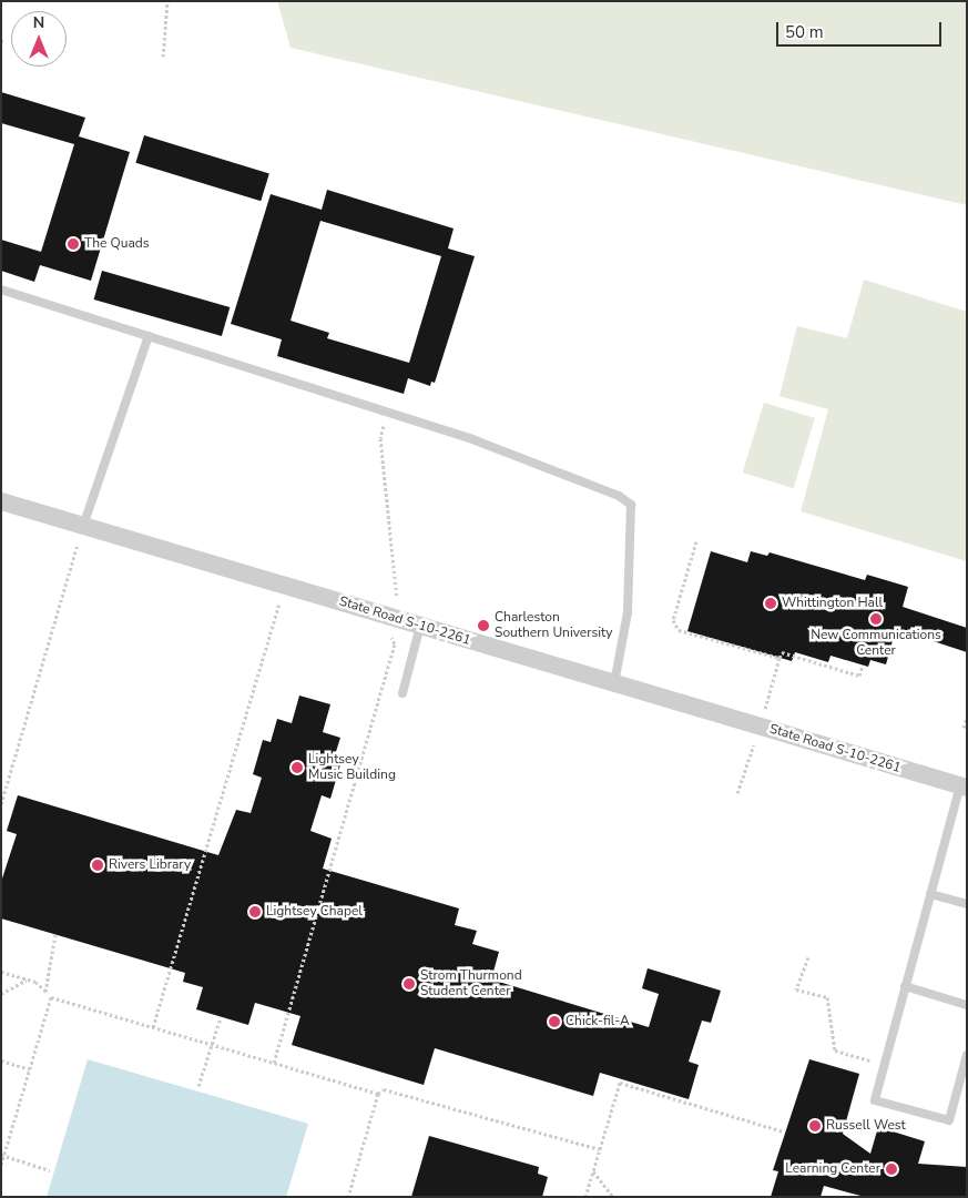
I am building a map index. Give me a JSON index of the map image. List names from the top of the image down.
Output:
{
  "streets": {
    "street": ["State Road S-10-2261"]
  },
  "places": [
    "The Quads",
    "Whittington Hall",
    "New Communications Center",
    "Charleston Southern University",
    "Lightsey Music Building",
    "Rivers Library",
    "Lightsey Chapel",
    "Strom Thurmond Student Center",
    "Chick-fil-A",
    "Russell West",
    "Learning Center"
  ],
  "scale_bar": "50 m",
  "north": "top"
}
